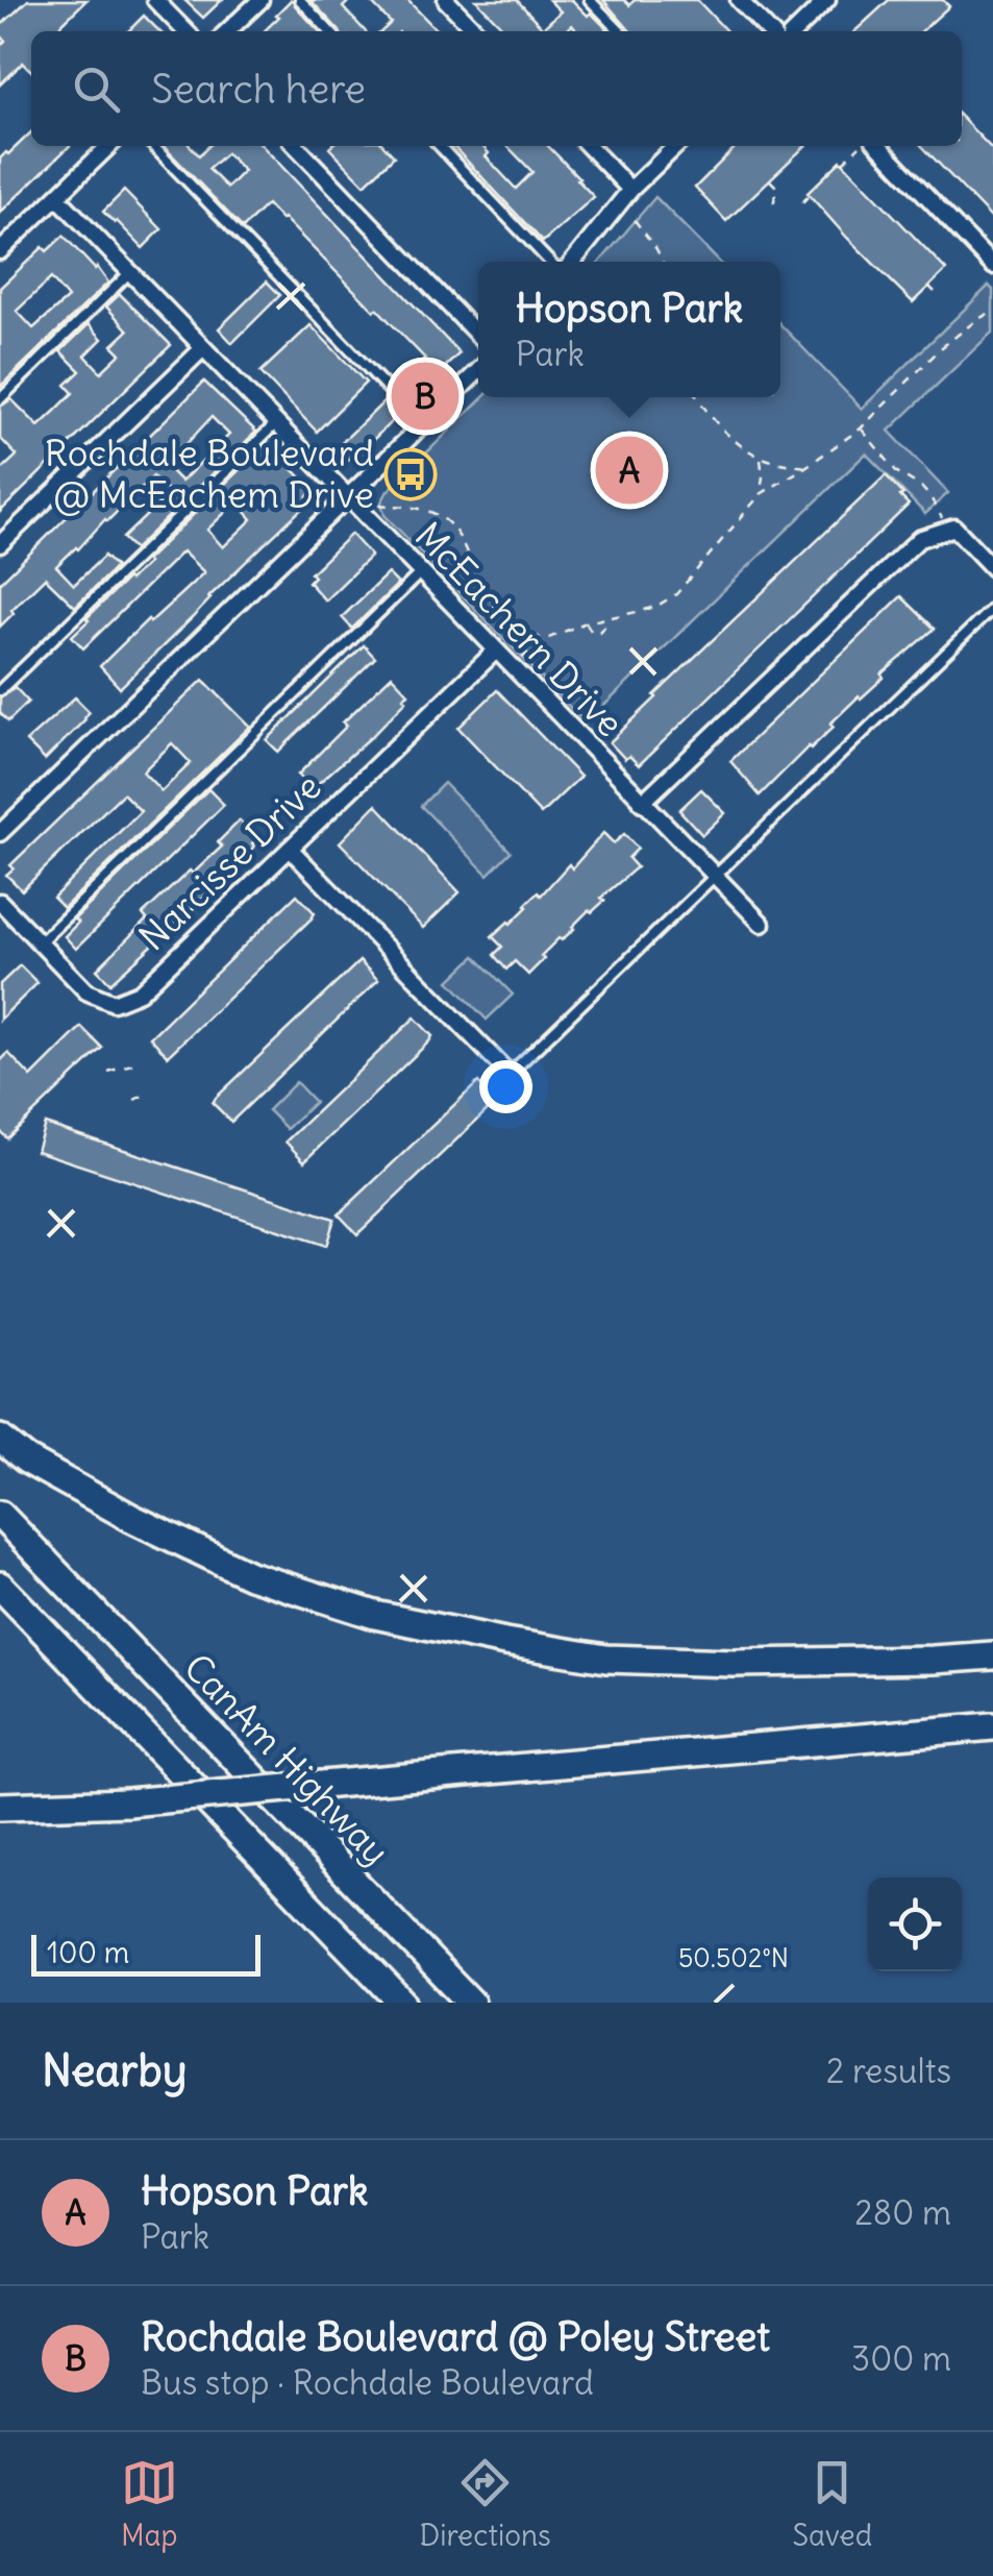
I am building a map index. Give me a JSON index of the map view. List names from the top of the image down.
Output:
{
  "streets": {
    "highway": ["CanAm Highway"],
    "street": ["McEachern Drive", "Narcisse Drive"]
  },
  "crossings": [
    ["McEachern Drive", "Narcisse Drive"]
  ],
  "places": {
    "bus stop": ["Rochdale Boulevard @ McEachem Drive"]
  },
  "scale_bar": "100 m",
  "page": {
    "search": "Search here",
    "popup": ["Hopson Park", "Park"],
    "pins": ["B", "A"],
    "scale": "100 m",
    "heading": ["Nearby", "2 results"],
    "list": [
      {
        "mark": "A",
        "name": "Hopson Park",
        "note": "Park",
        "value": "280 m"
      },
      {
        "mark": "B",
        "name": "Rochdale Boulevard @ Poley Street",
        "note": "Bus stop · Rochdale Boulevard",
        "value": "300 m"
      }
    ],
    "nav": ["Map", "Directions", "Saved"]
  },
  "coordinates": ["50.502°N"]
}
